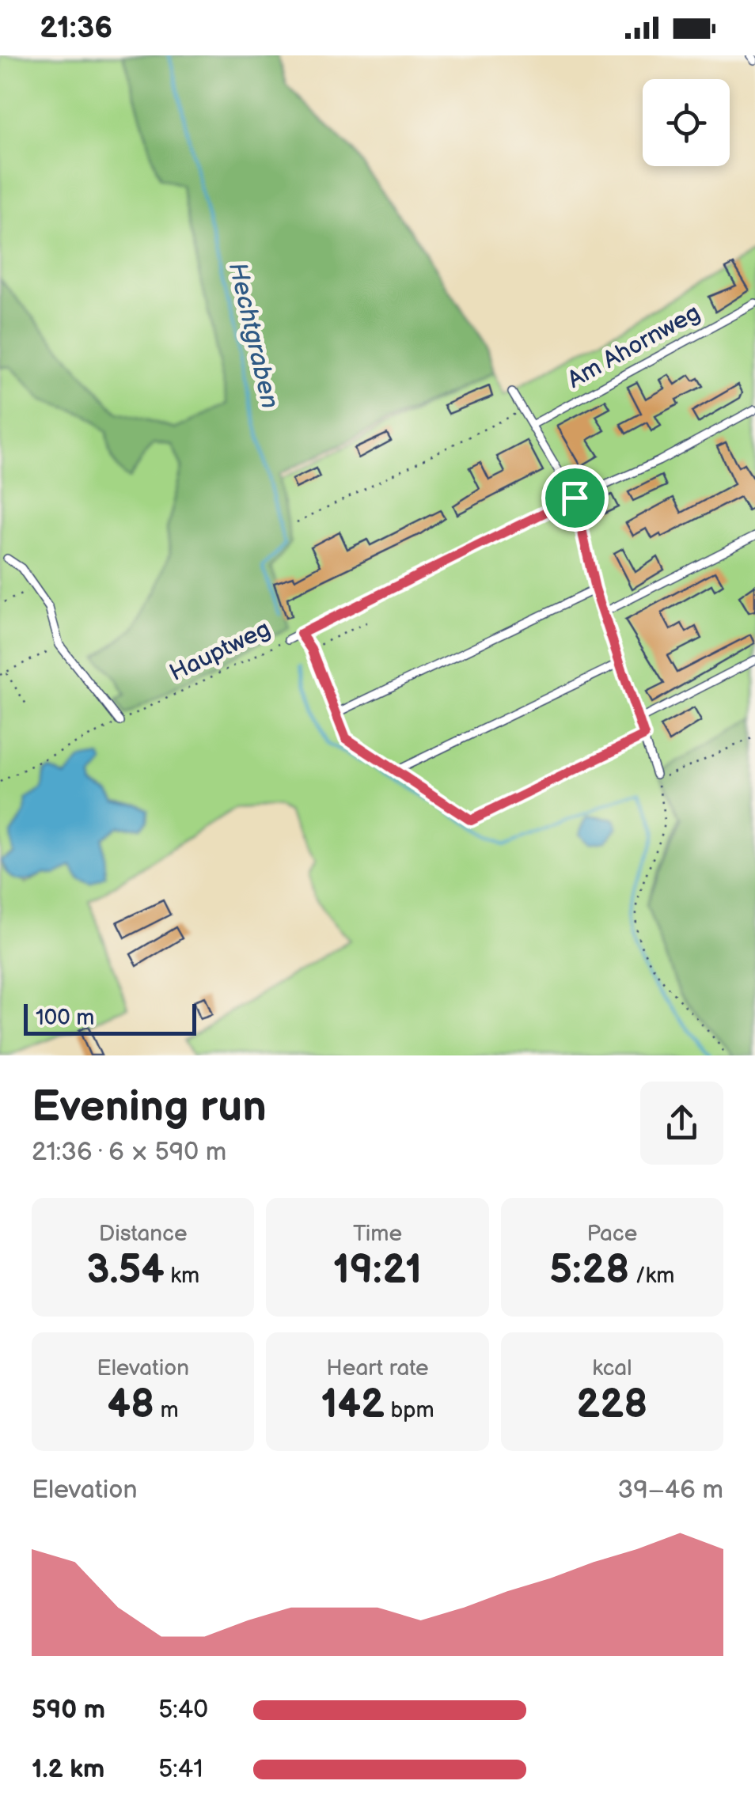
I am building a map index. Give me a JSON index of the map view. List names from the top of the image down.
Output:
{
  "streets": {
    "lane": ["Am Ahornweg", "Hauptweg"]
  },
  "water": ["Hechtgraben"],
  "scale_bar": "100 m",
  "page": {
    "status": "21:36",
    "scale": "100 m",
    "heading": ["Evening run", "21:36 · 6 × 590 m"],
    "stats": [
      ["Distance", "3.54 km"],
      ["Time", "19:21"],
      ["Pace", "5:28 /km"],
      ["Elevation", "48 m"],
      ["Heart rate", "142 bpm"],
      ["kcal", "228"]
    ],
    "chart": ["Elevation", "39–46 m"],
    "list": [
      {
        "name": "590 m",
        "note": "5:40"
      },
      {
        "name": "1.2 km",
        "note": "5:41"
      }
    ]
  }
}
